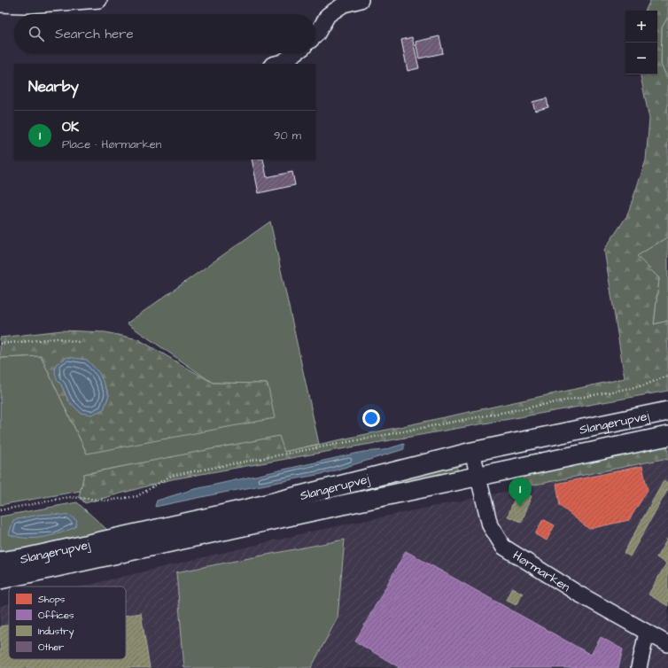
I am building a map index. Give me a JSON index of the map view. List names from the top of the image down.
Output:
{
  "streets": {
    "main road": ["Slangerupvej"],
    "street": ["Hørmarken"]
  },
  "crossings": [
    ["Slangerupvej", "Hørmarken"]
  ],
  "legend": [
    "Shops",
    "Offices",
    "Industry",
    "Other"
  ],
  "page": {
    "map_buttons": ["+", "−"],
    "search": "Search here",
    "heading": "Nearby",
    "list": [
      {
        "mark": "1",
        "name": "OK",
        "note": "Place · Hørmarken",
        "value": "90 m"
      }
    ],
    "pins": "1"
  }
}
